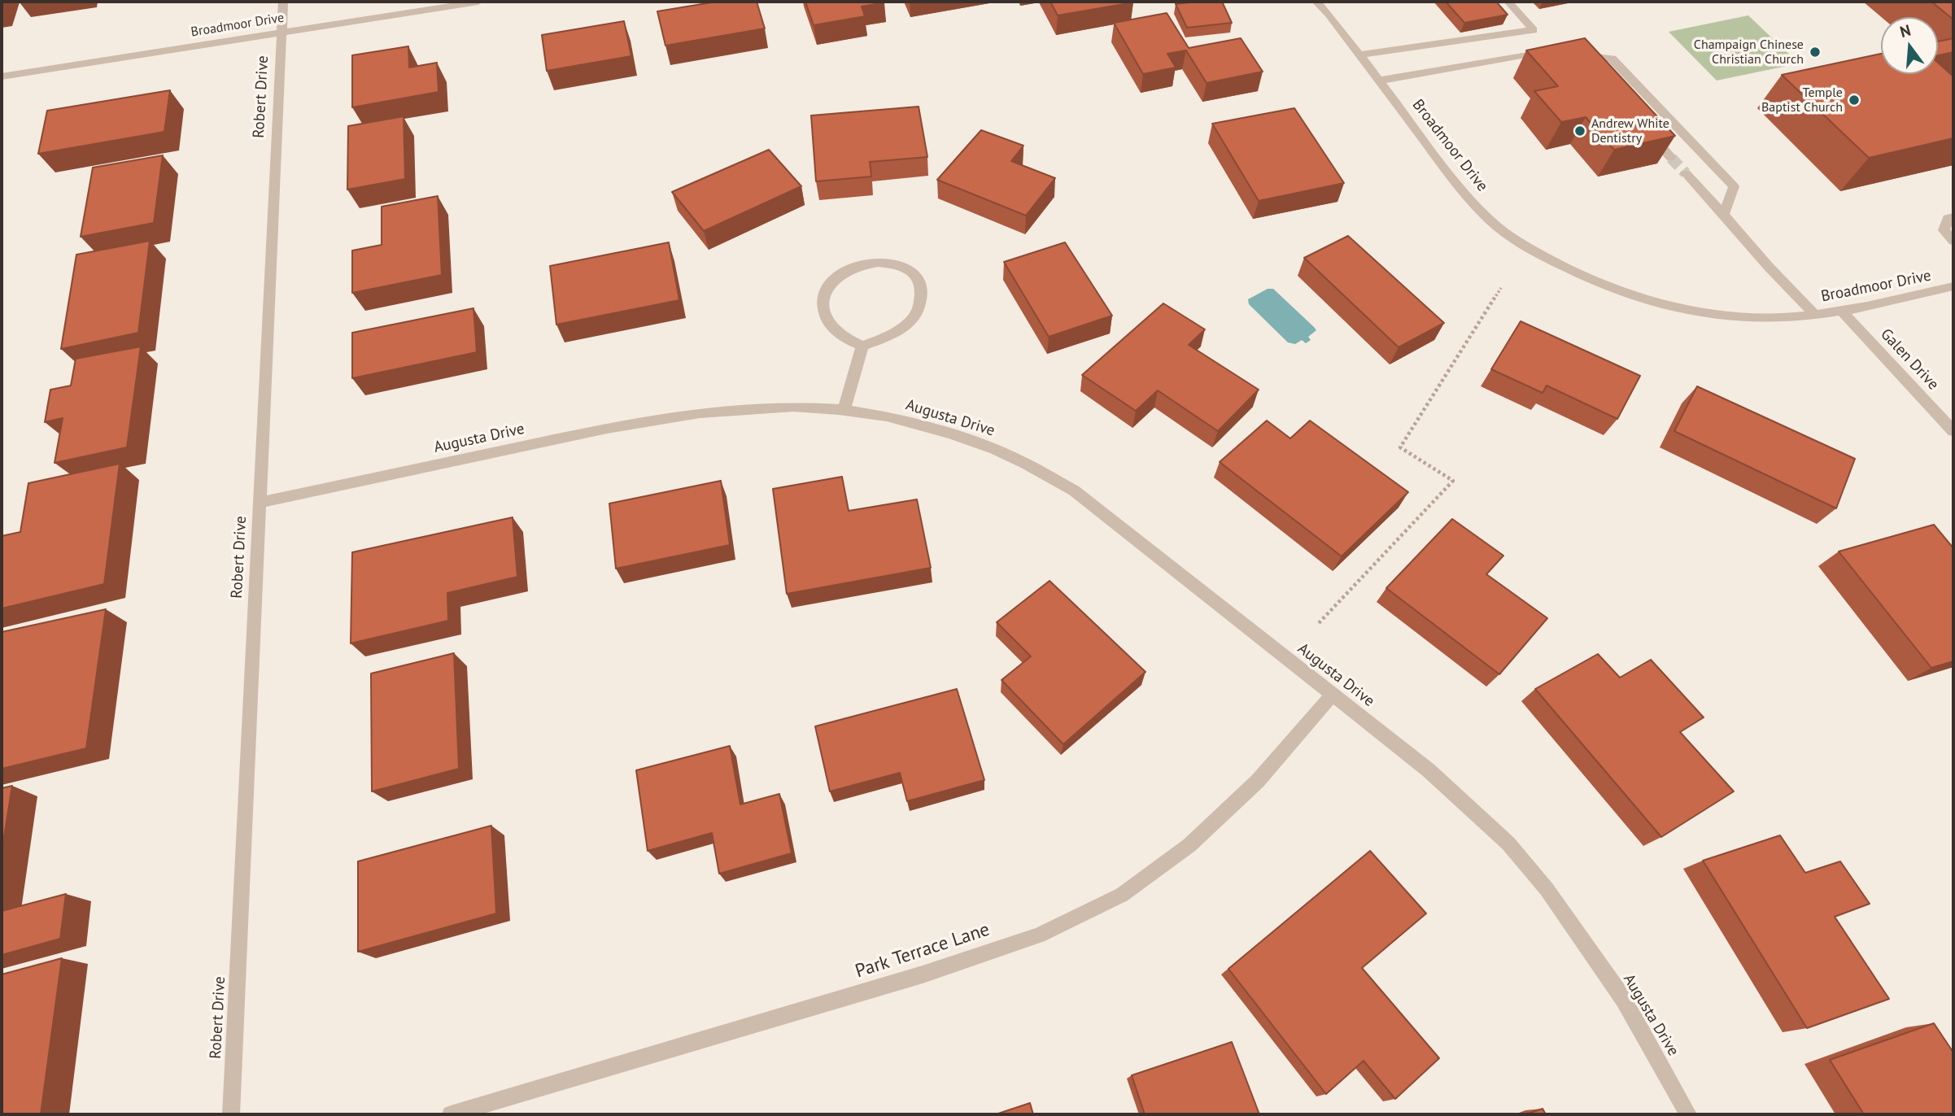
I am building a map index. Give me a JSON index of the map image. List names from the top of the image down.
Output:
{
  "streets": {
    "street": [
      "Broadmoor Drive",
      "Robert Drive",
      "Galen Drive",
      "Augusta Drive",
      "Park Terrace Lane"
    ]
  },
  "crossings": [
    ["Broadmoor Drive", "Robert Drive"],
    ["Broadmoor Drive", "Galen Drive"],
    ["Robert Drive", "Augusta Drive"],
    ["Augusta Drive", "Park Terrace Lane"]
  ],
  "places": ["Champaign Chinese Christian Church", "Temple Baptist Church", "Andrew White Dentistry"],
  "north": "top"
}
